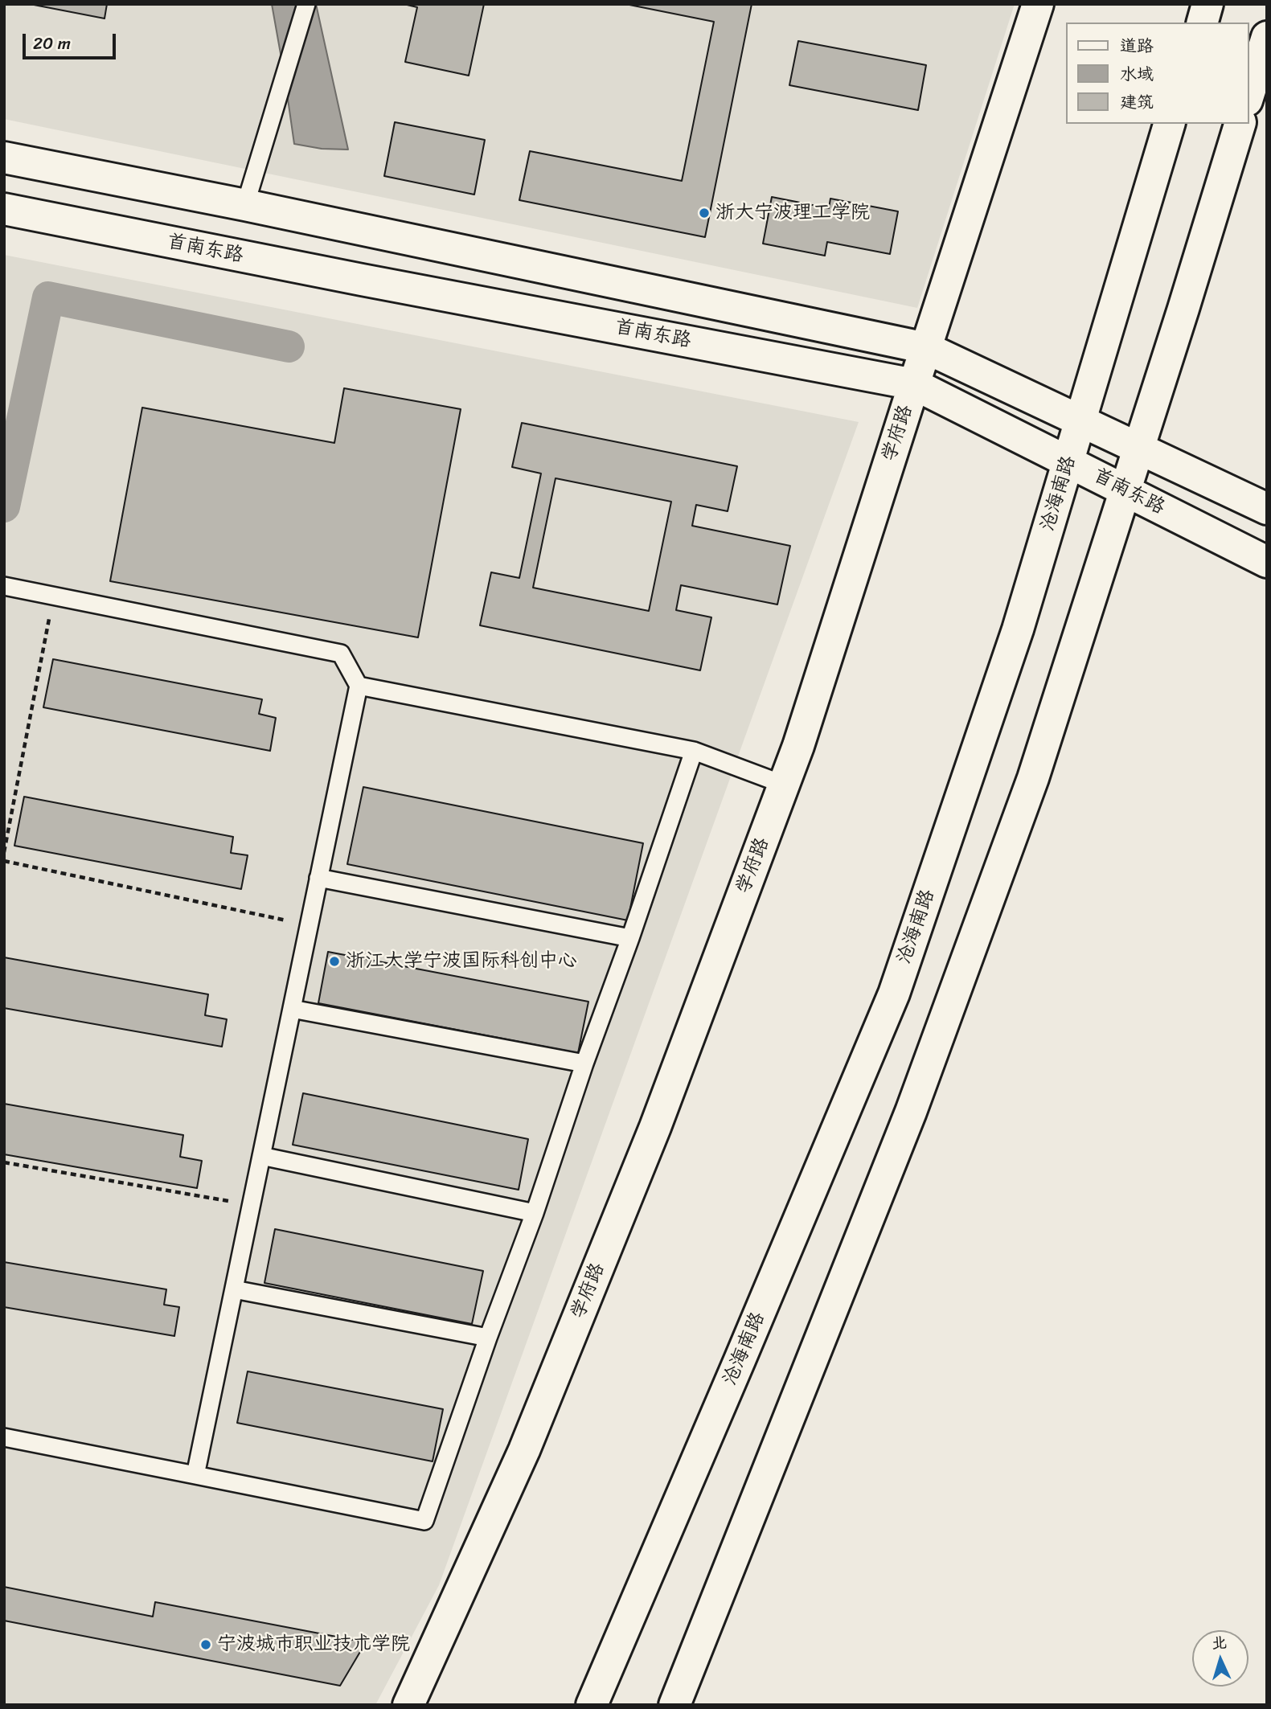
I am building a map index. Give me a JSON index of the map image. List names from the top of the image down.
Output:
{
  "streets": {
    "main road": ["首南东路", "学府路", "沧海南路"]
  },
  "crossings": [
    ["首南东路", "学府路"],
    ["首南东路", "沧海南路"]
  ],
  "places": ["浙大宁波理工学院", "浙江大学宁波国际科创中心", "宁波城市职业技术学院"],
  "legend": ["道路", "水域", "建筑"],
  "scale_bar": "20 m",
  "north": "top"
}
